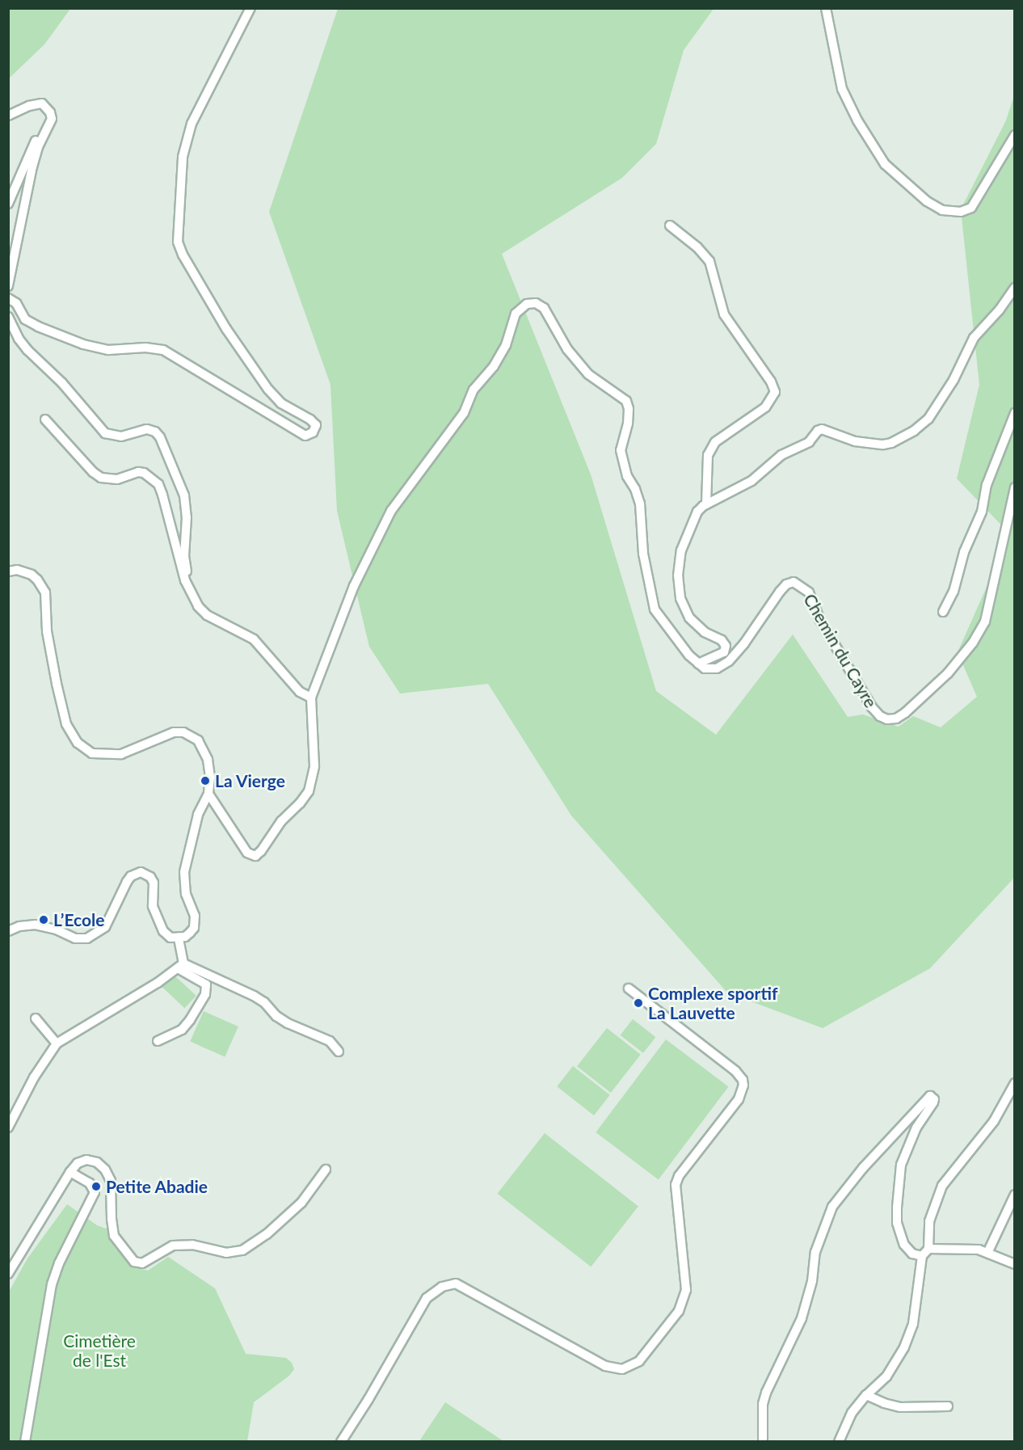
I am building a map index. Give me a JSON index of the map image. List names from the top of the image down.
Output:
{
  "streets": {
    "street": ["Chemin du Cayre"]
  },
  "parks": ["Cimetière de l'Est"],
  "places": [
    "La Vierge",
    "L’Ecole",
    "Complexe sportif La Lauvette",
    "Petite Abadie"
  ]
}
